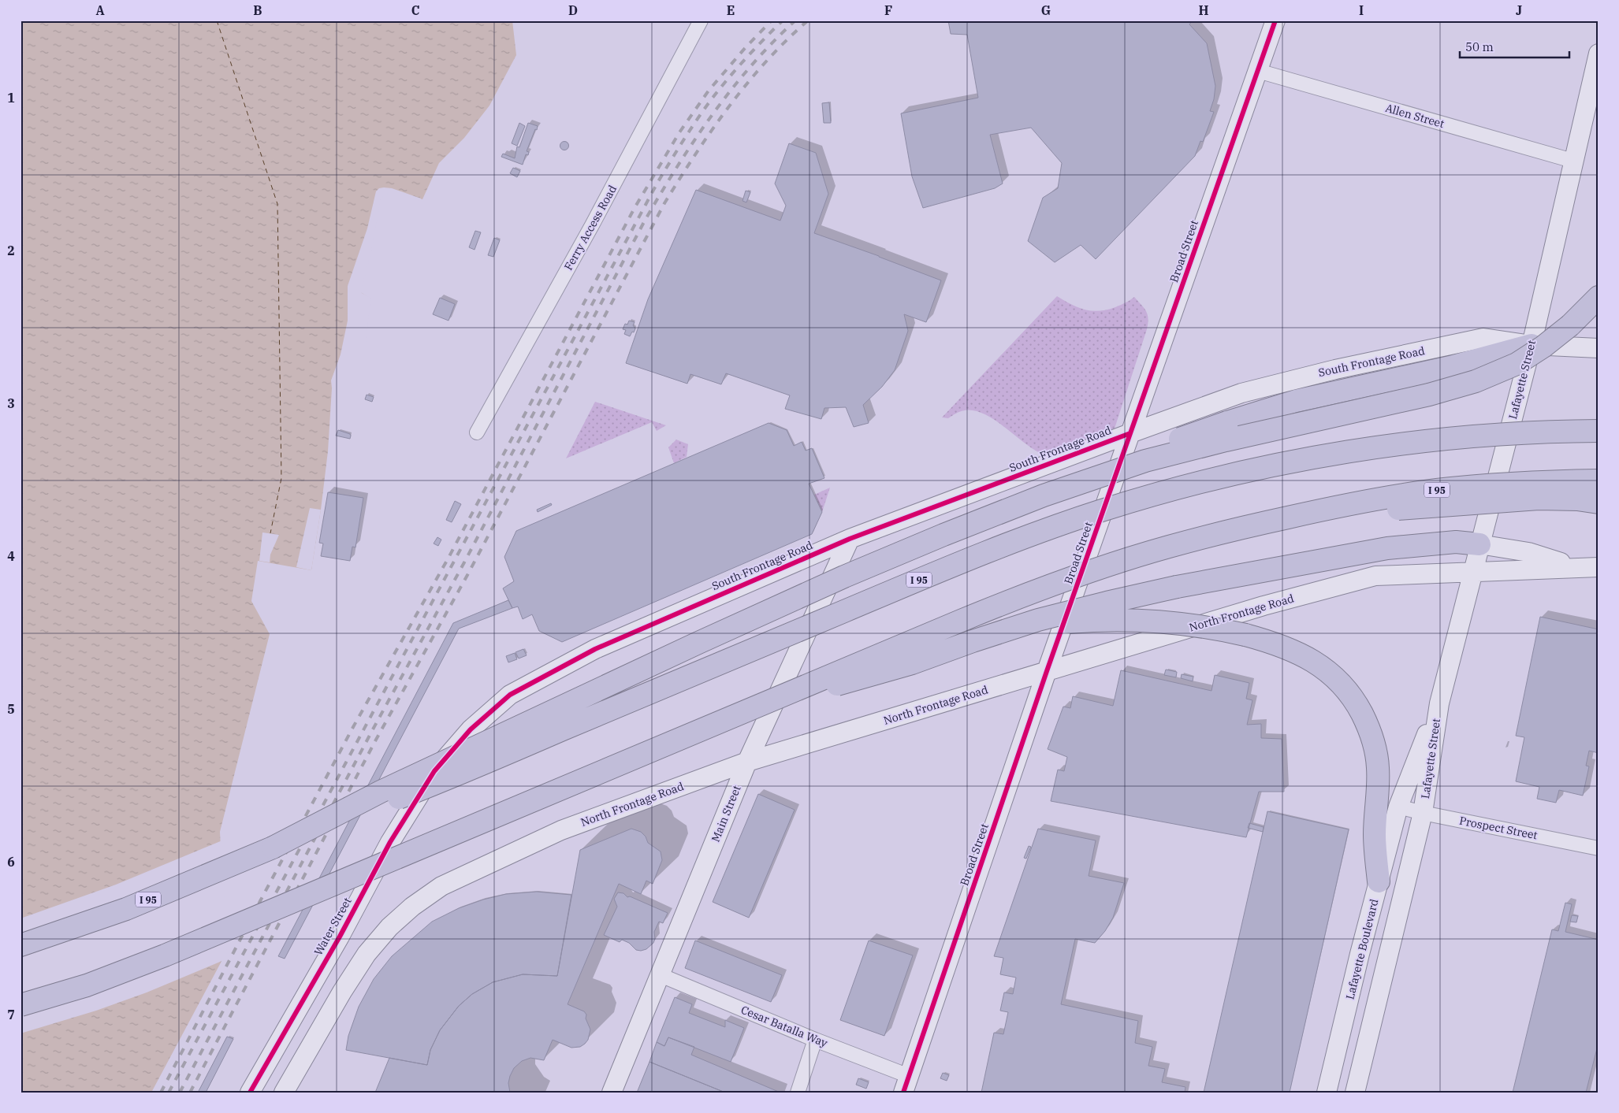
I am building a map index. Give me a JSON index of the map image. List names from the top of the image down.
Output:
{
  "streets": {
    "highway": ["I 95"],
    "main road": [
      "Broad Street",
      "South Frontage Road",
      "Lafayette Street",
      "North Frontage Road",
      "Main Street",
      "Water Street",
      "Lafayette Boulevard"
    ],
    "street": [
      "Allen Street",
      "Ferry Access Road",
      "Prospect Street",
      "Cesar Batalla Way"
    ]
  },
  "crossings": [
    ["Allen Street", "Broad Street"],
    ["Allen Street", "Lafayette Street"],
    ["Broad Street", "South Frontage Road"],
    ["Broad Street", "North Frontage Road"],
    ["Broad Street", "Cesar Batalla Way"],
    ["South Frontage Road", "Lafayette Street"],
    ["South Frontage Road", "Main Street"],
    ["South Frontage Road", "Water Street"],
    ["Lafayette Street", "North Frontage Road"],
    ["Lafayette Street", "Prospect Street"],
    ["Lafayette Street", "Lafayette Boulevard"],
    ["North Frontage Road", "Main Street"],
    ["Main Street", "Cesar Batalla Way"],
    ["Prospect Street", "Lafayette Boulevard"]
  ],
  "scale_bar": "50 m",
  "grid": {
    "columns": [
      "A",
      "B",
      "C",
      "D",
      "E",
      "F",
      "G",
      "H",
      "I",
      "J"
    ],
    "rows": [
      "1",
      "2",
      "3",
      "4",
      "5",
      "6",
      "7"
    ]
  }
}
